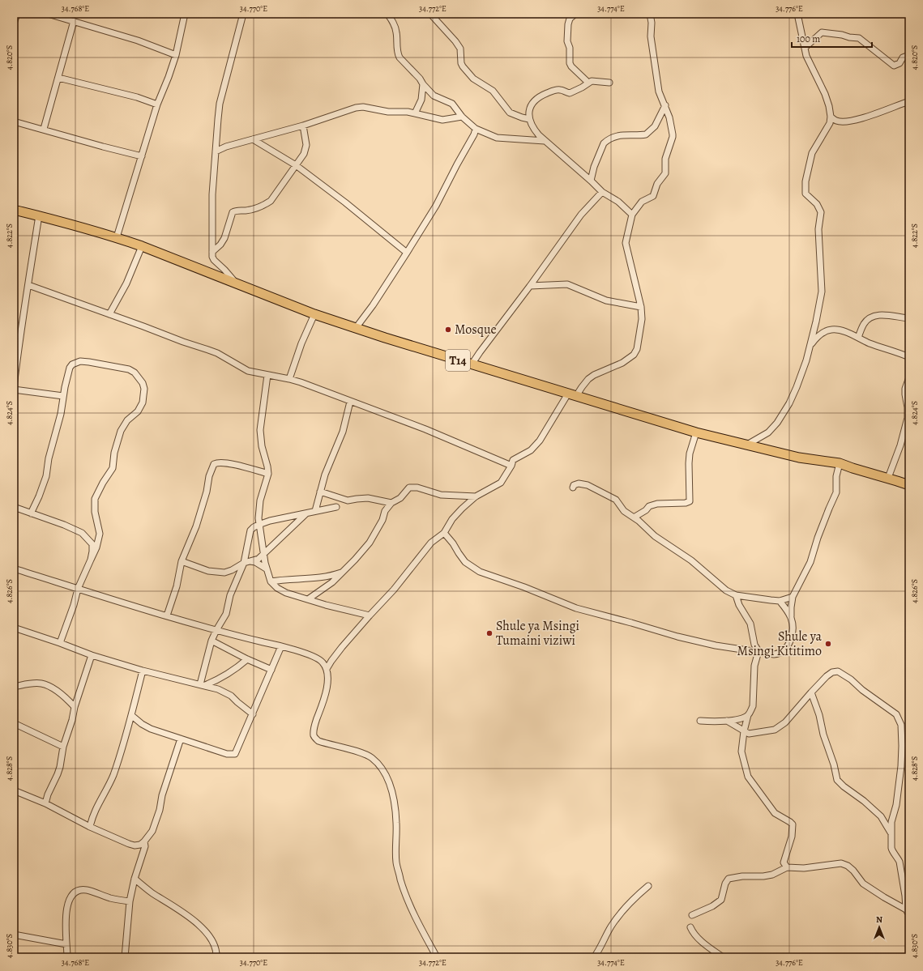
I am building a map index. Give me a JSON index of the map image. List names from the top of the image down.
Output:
{
  "streets": {
    "highway": ["T14"]
  },
  "places": ["Mosque", "Shule ya Msingi Tumaini viziwi", "Shule ya Msingi Kititimo"],
  "scale_bar": "100 m",
  "north": "top",
  "coordinates": [
    "34.768°E",
    "34.770°E",
    "34.772°E",
    "34.774°E",
    "34.776°E",
    "4.820°S",
    "4.822°S",
    "4.824°S",
    "4.826°S",
    "4.828°S",
    "4.830°S"
  ]
}
